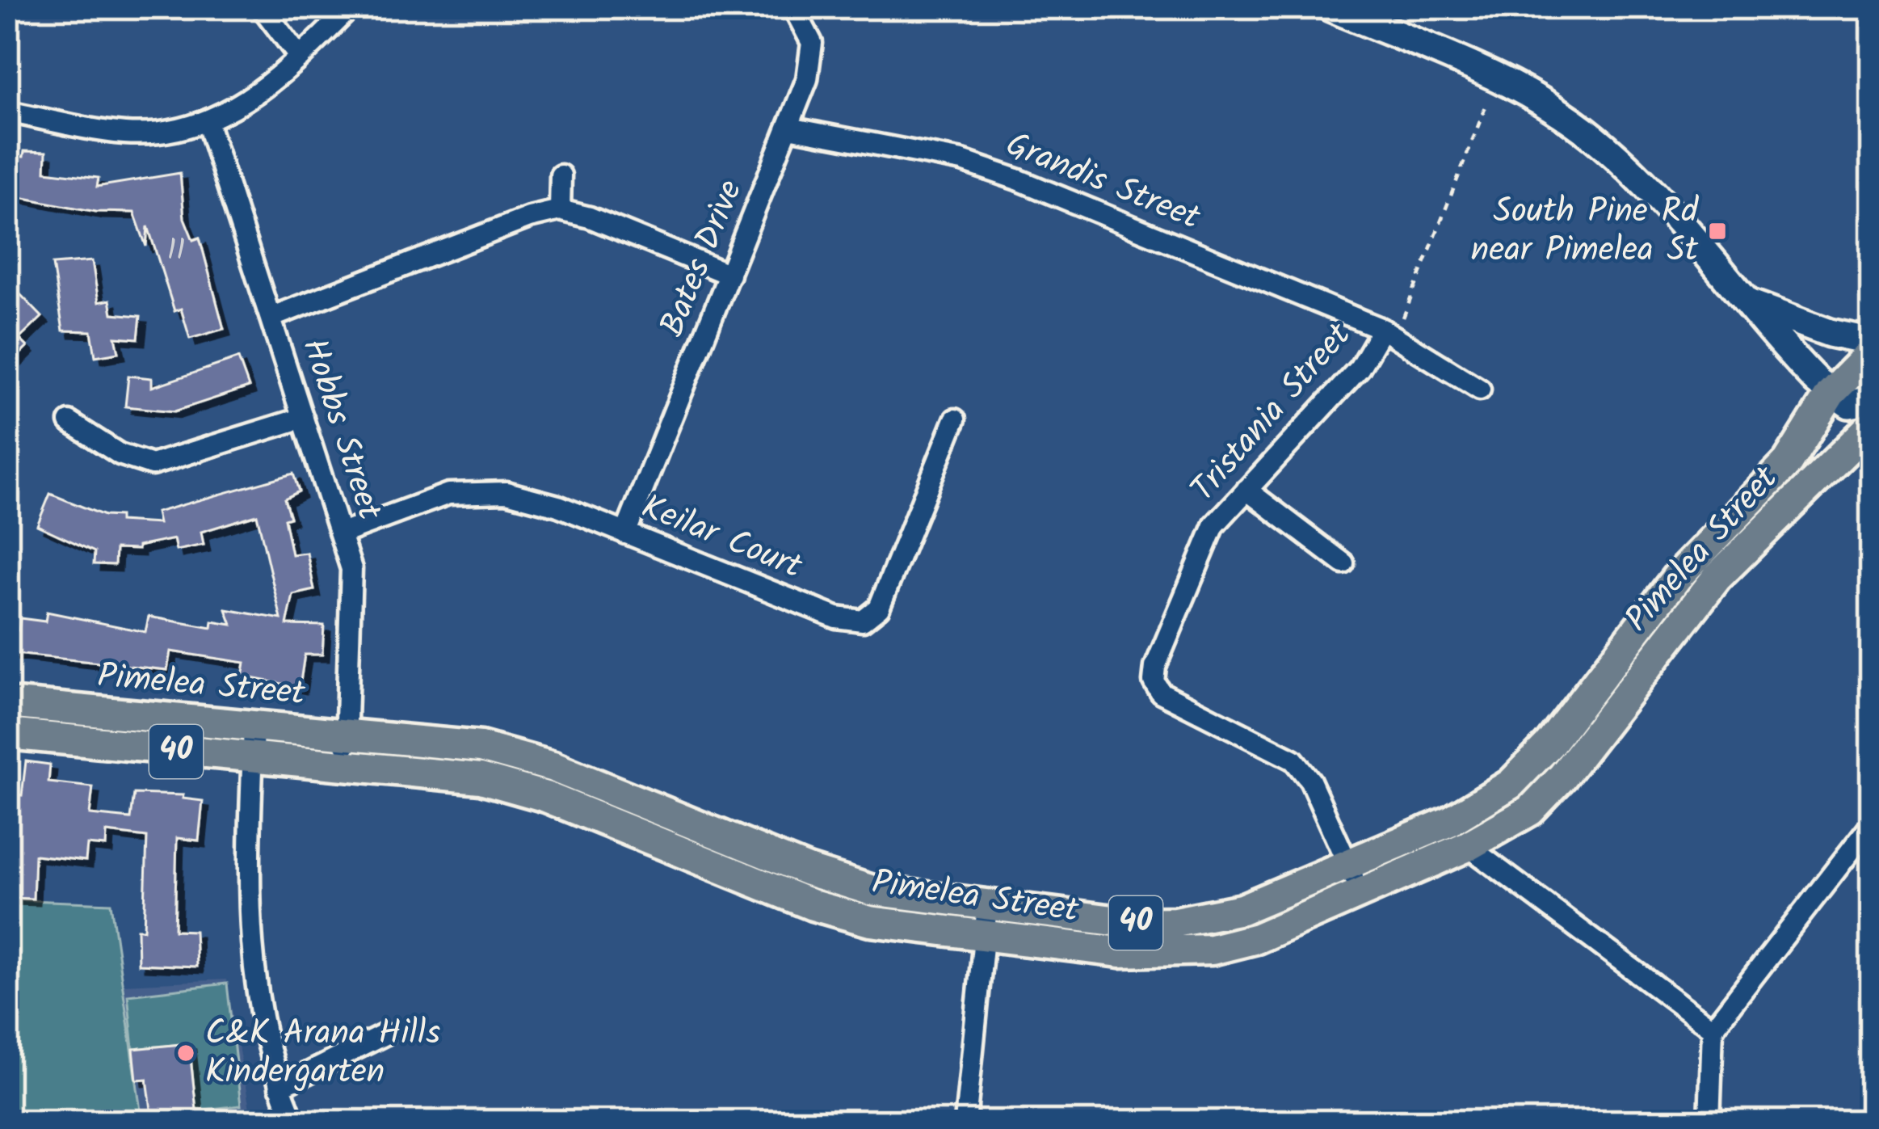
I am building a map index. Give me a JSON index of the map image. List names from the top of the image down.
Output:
{
  "streets": {
    "main road": ["Pimelea Street", "40"],
    "street": [
      "Grandis Street",
      "Bates Drive",
      "Tristania Street",
      "Hobbs Street",
      "Keilar Court"
    ]
  },
  "crossings": [
    ["Grandis Street", "Bates Drive"],
    ["Grandis Street", "Tristania Street"],
    ["Bates Drive", "Keilar Court"],
    ["Tristania Street", "Pimelea Street"],
    ["Hobbs Street", "Keilar Court"],
    ["Hobbs Street", "Pimelea Street"],
    ["Pimelea Street", "40"]
  ],
  "places": {
    "transit": ["South Pine Rd near Pimelea St"],
    "other": ["C&K Arana Hills Kindergarten"]
  },
  "house_numbers": ["11"]
}
